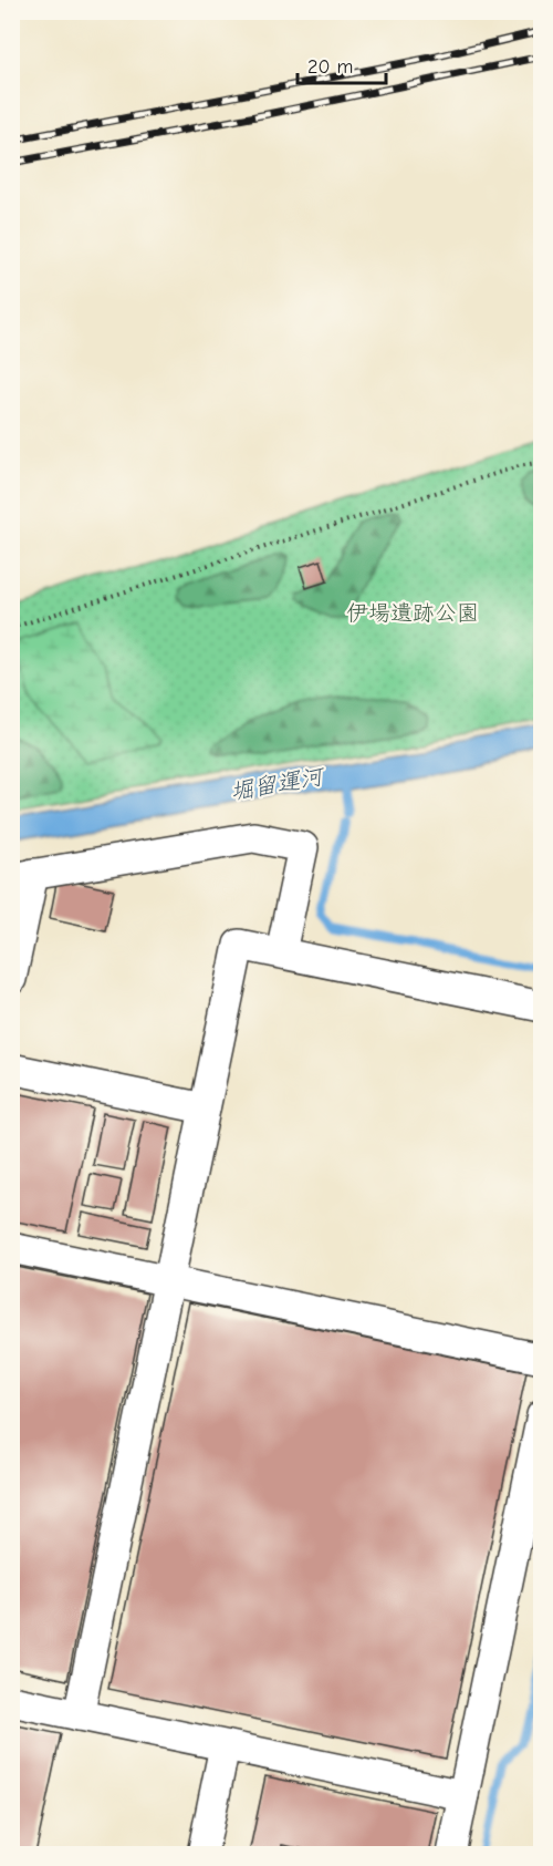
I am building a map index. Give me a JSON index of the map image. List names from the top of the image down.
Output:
{
  "water": ["堀留運河"],
  "parks": ["伊場遺跡公園"],
  "scale_bar": "20 m"
}
